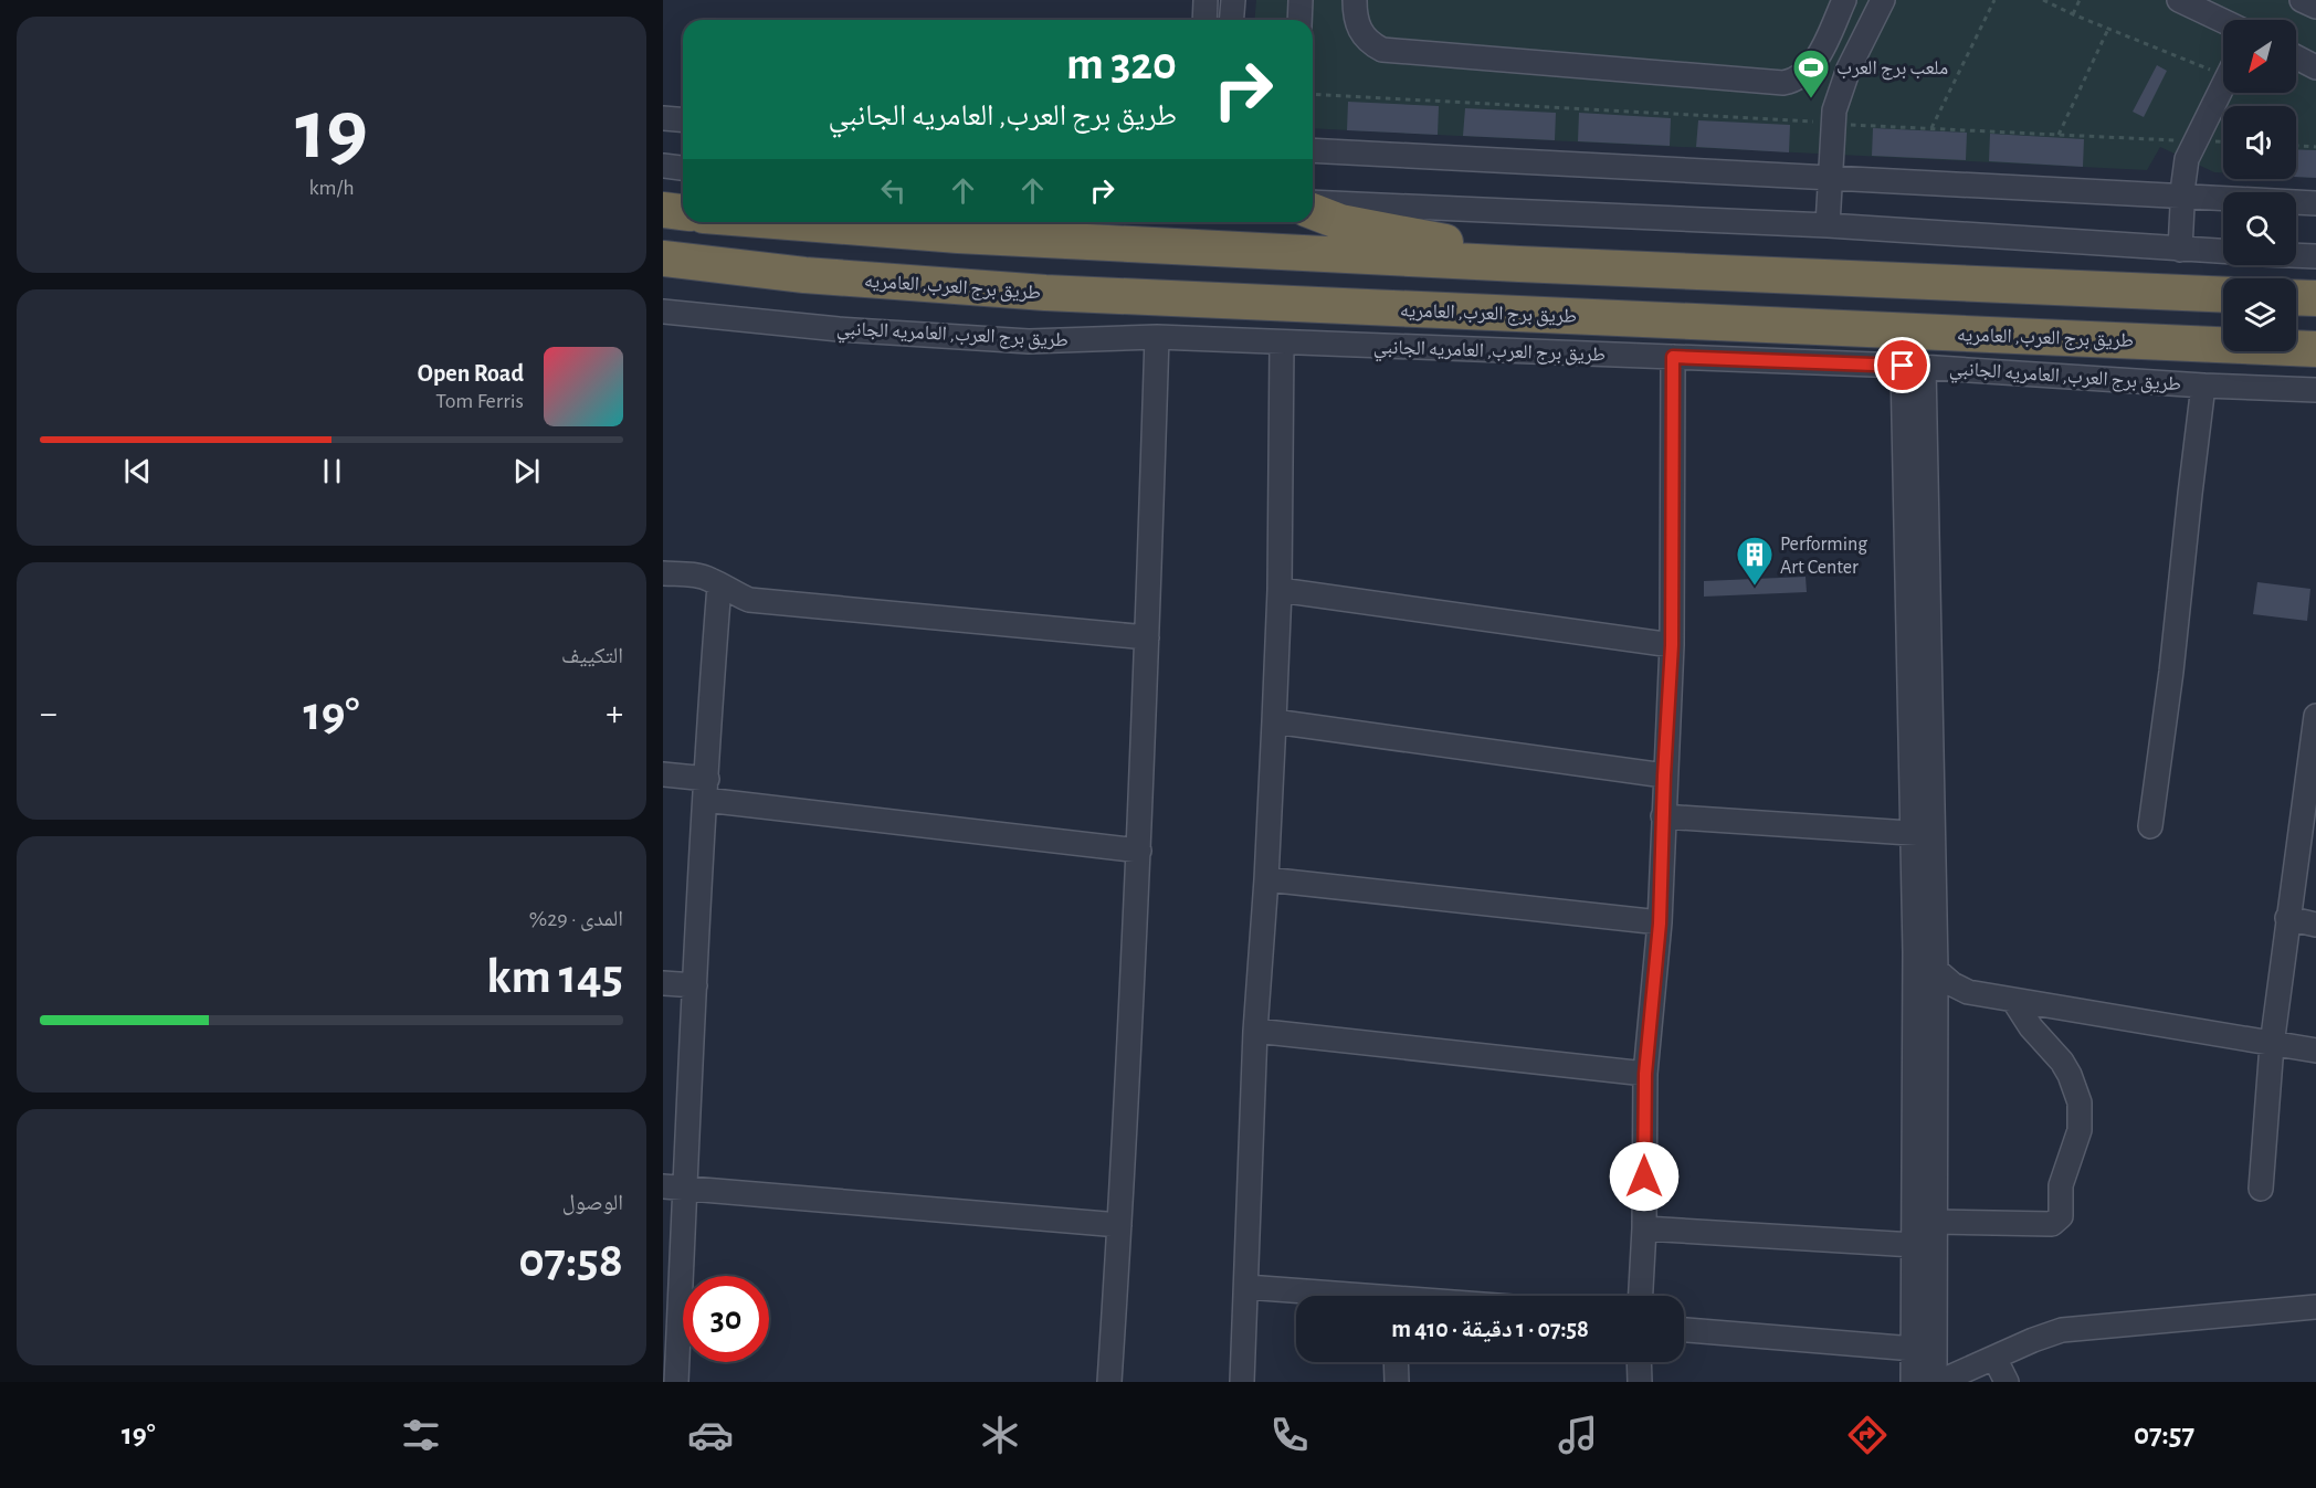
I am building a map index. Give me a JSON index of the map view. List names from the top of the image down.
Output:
{
  "streets": {
    "highway": ["طريق برج العرب, العامريه"],
    "street": ["طريق برج العرب, العامريه الجانبي"]
  },
  "places": {
    "sports": ["ملعب برج العرب"],
    "building": ["Performing Art Center"]
  },
  "north": "bottom left",
  "page": {
    "tile": [
      ["19", "km/h"],
      "التكييف",
      ["المدى · 29%", "145 km"],
      ["الوصول", "07:58"]
    ],
    "turn": ["320 m", "طريق برج العرب, العامريه الجانبي"],
    "song": ["Open Road", "Tom Ferris"],
    "heat": ["−", "19°", "+"],
    "limit": "30",
    "trip": "07:58 · 1 دقيقة · 410 m",
    "tabs": ["07:57", "19°"]
  }
}
